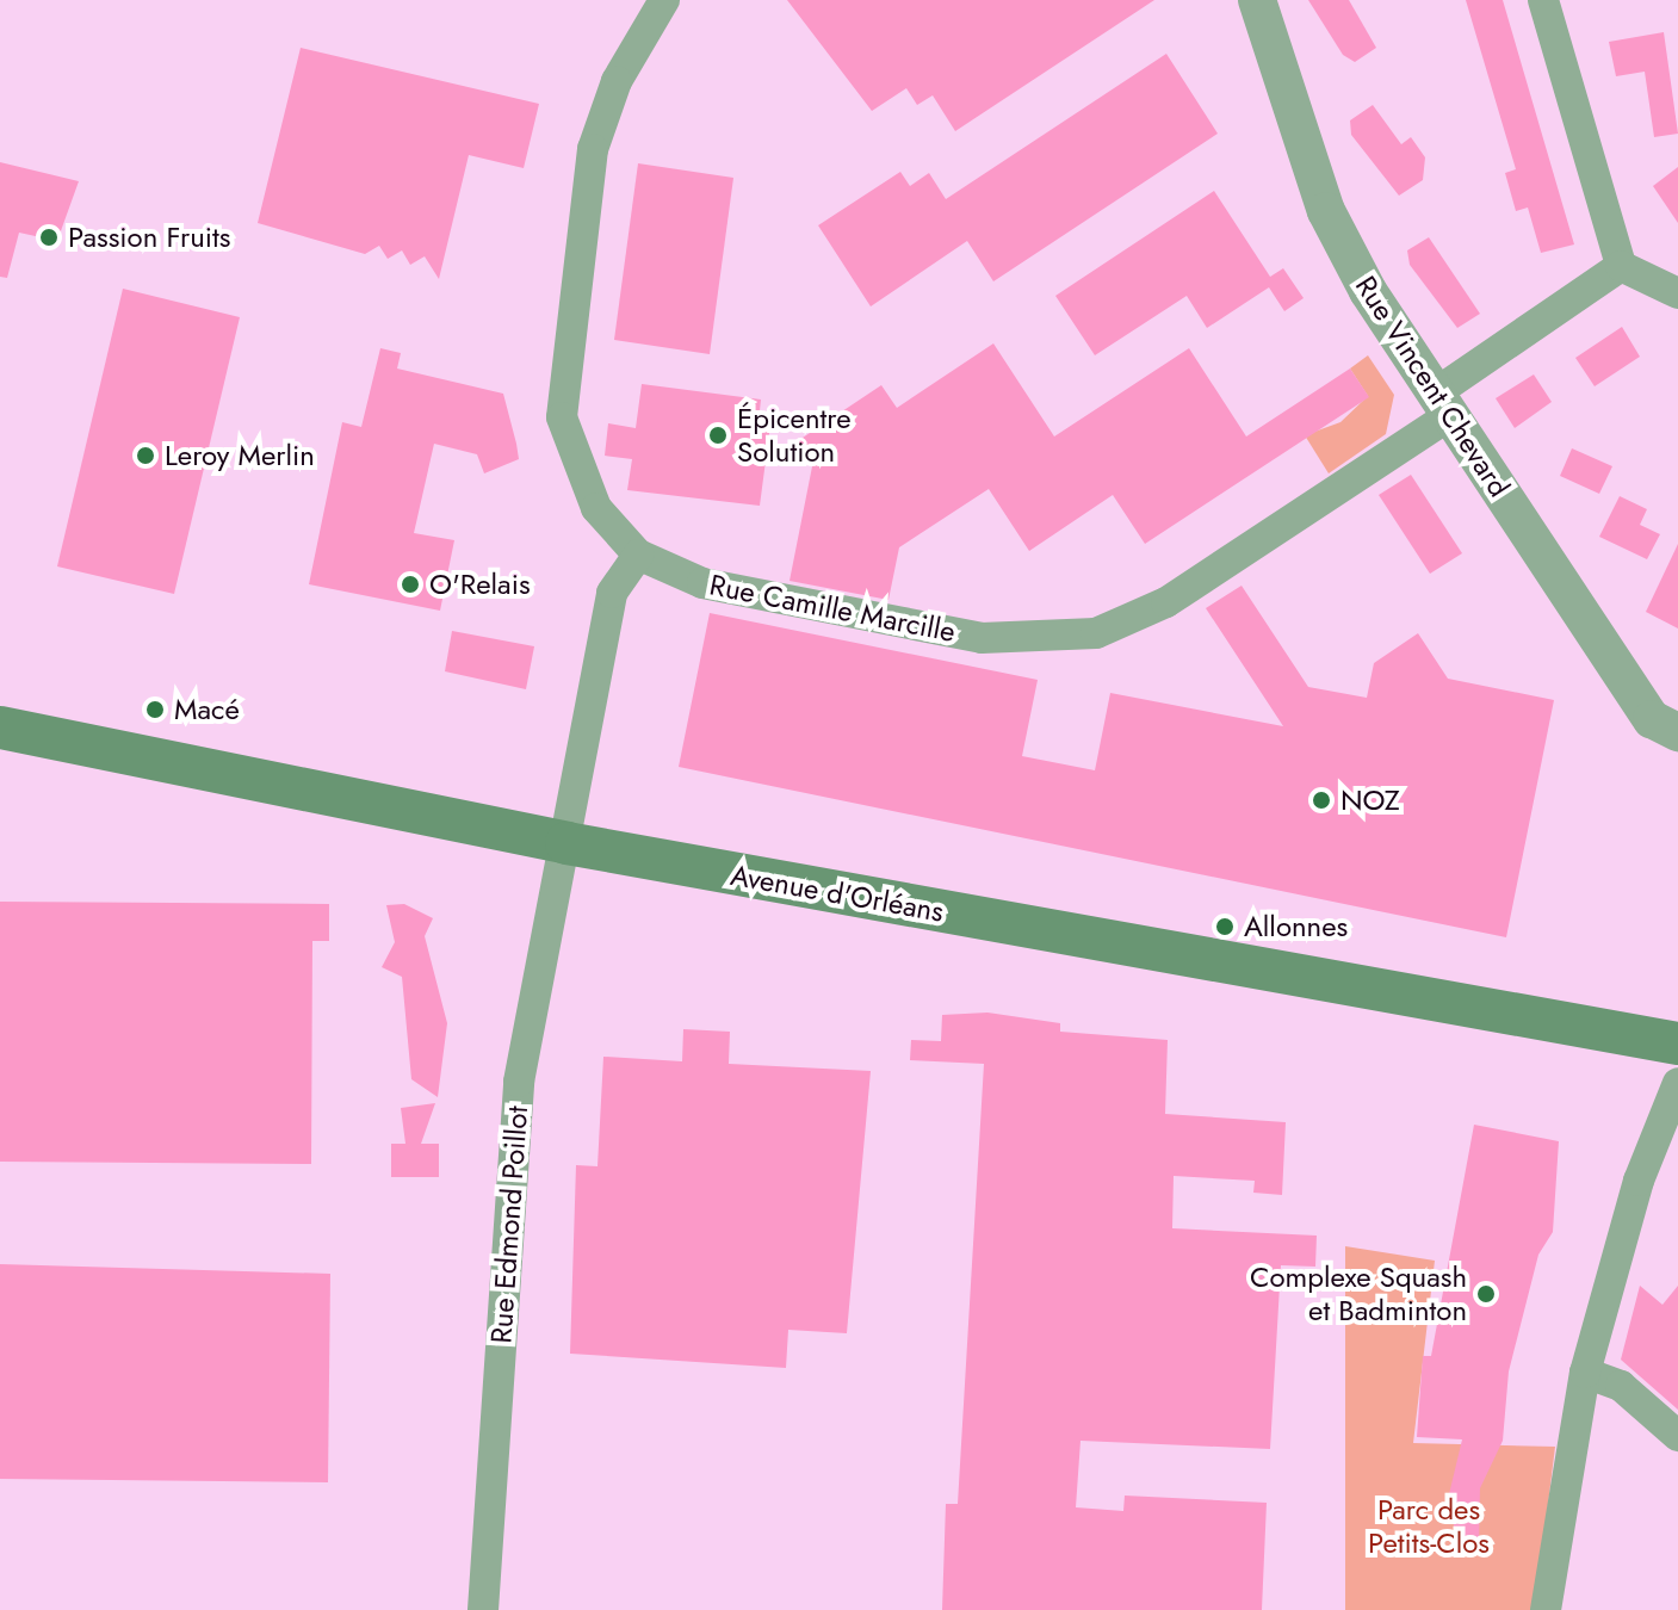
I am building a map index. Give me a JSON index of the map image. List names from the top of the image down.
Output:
{
  "streets": {
    "main road": ["Avenue d'Orléans"],
    "street": ["Rue Vincent Chevard", "Rue Camille Marcille", "Rue Edmond Poillot"]
  },
  "crossings": [
    ["Rue Vincent Chevard", "Rue Camille Marcille"],
    ["Rue Camille Marcille", "Rue Edmond Poillot"],
    ["Avenue d'Orléans", "Rue Edmond Poillot"]
  ],
  "parks": ["Parc des Petits-Clos"],
  "places": [
    "Passion Fruits",
    "Épicentre Solution",
    "Leroy Merlin",
    "O'Relais",
    "Macé",
    "NOZ",
    "Allonnes",
    "Complexe Squash et Badminton"
  ]
}
